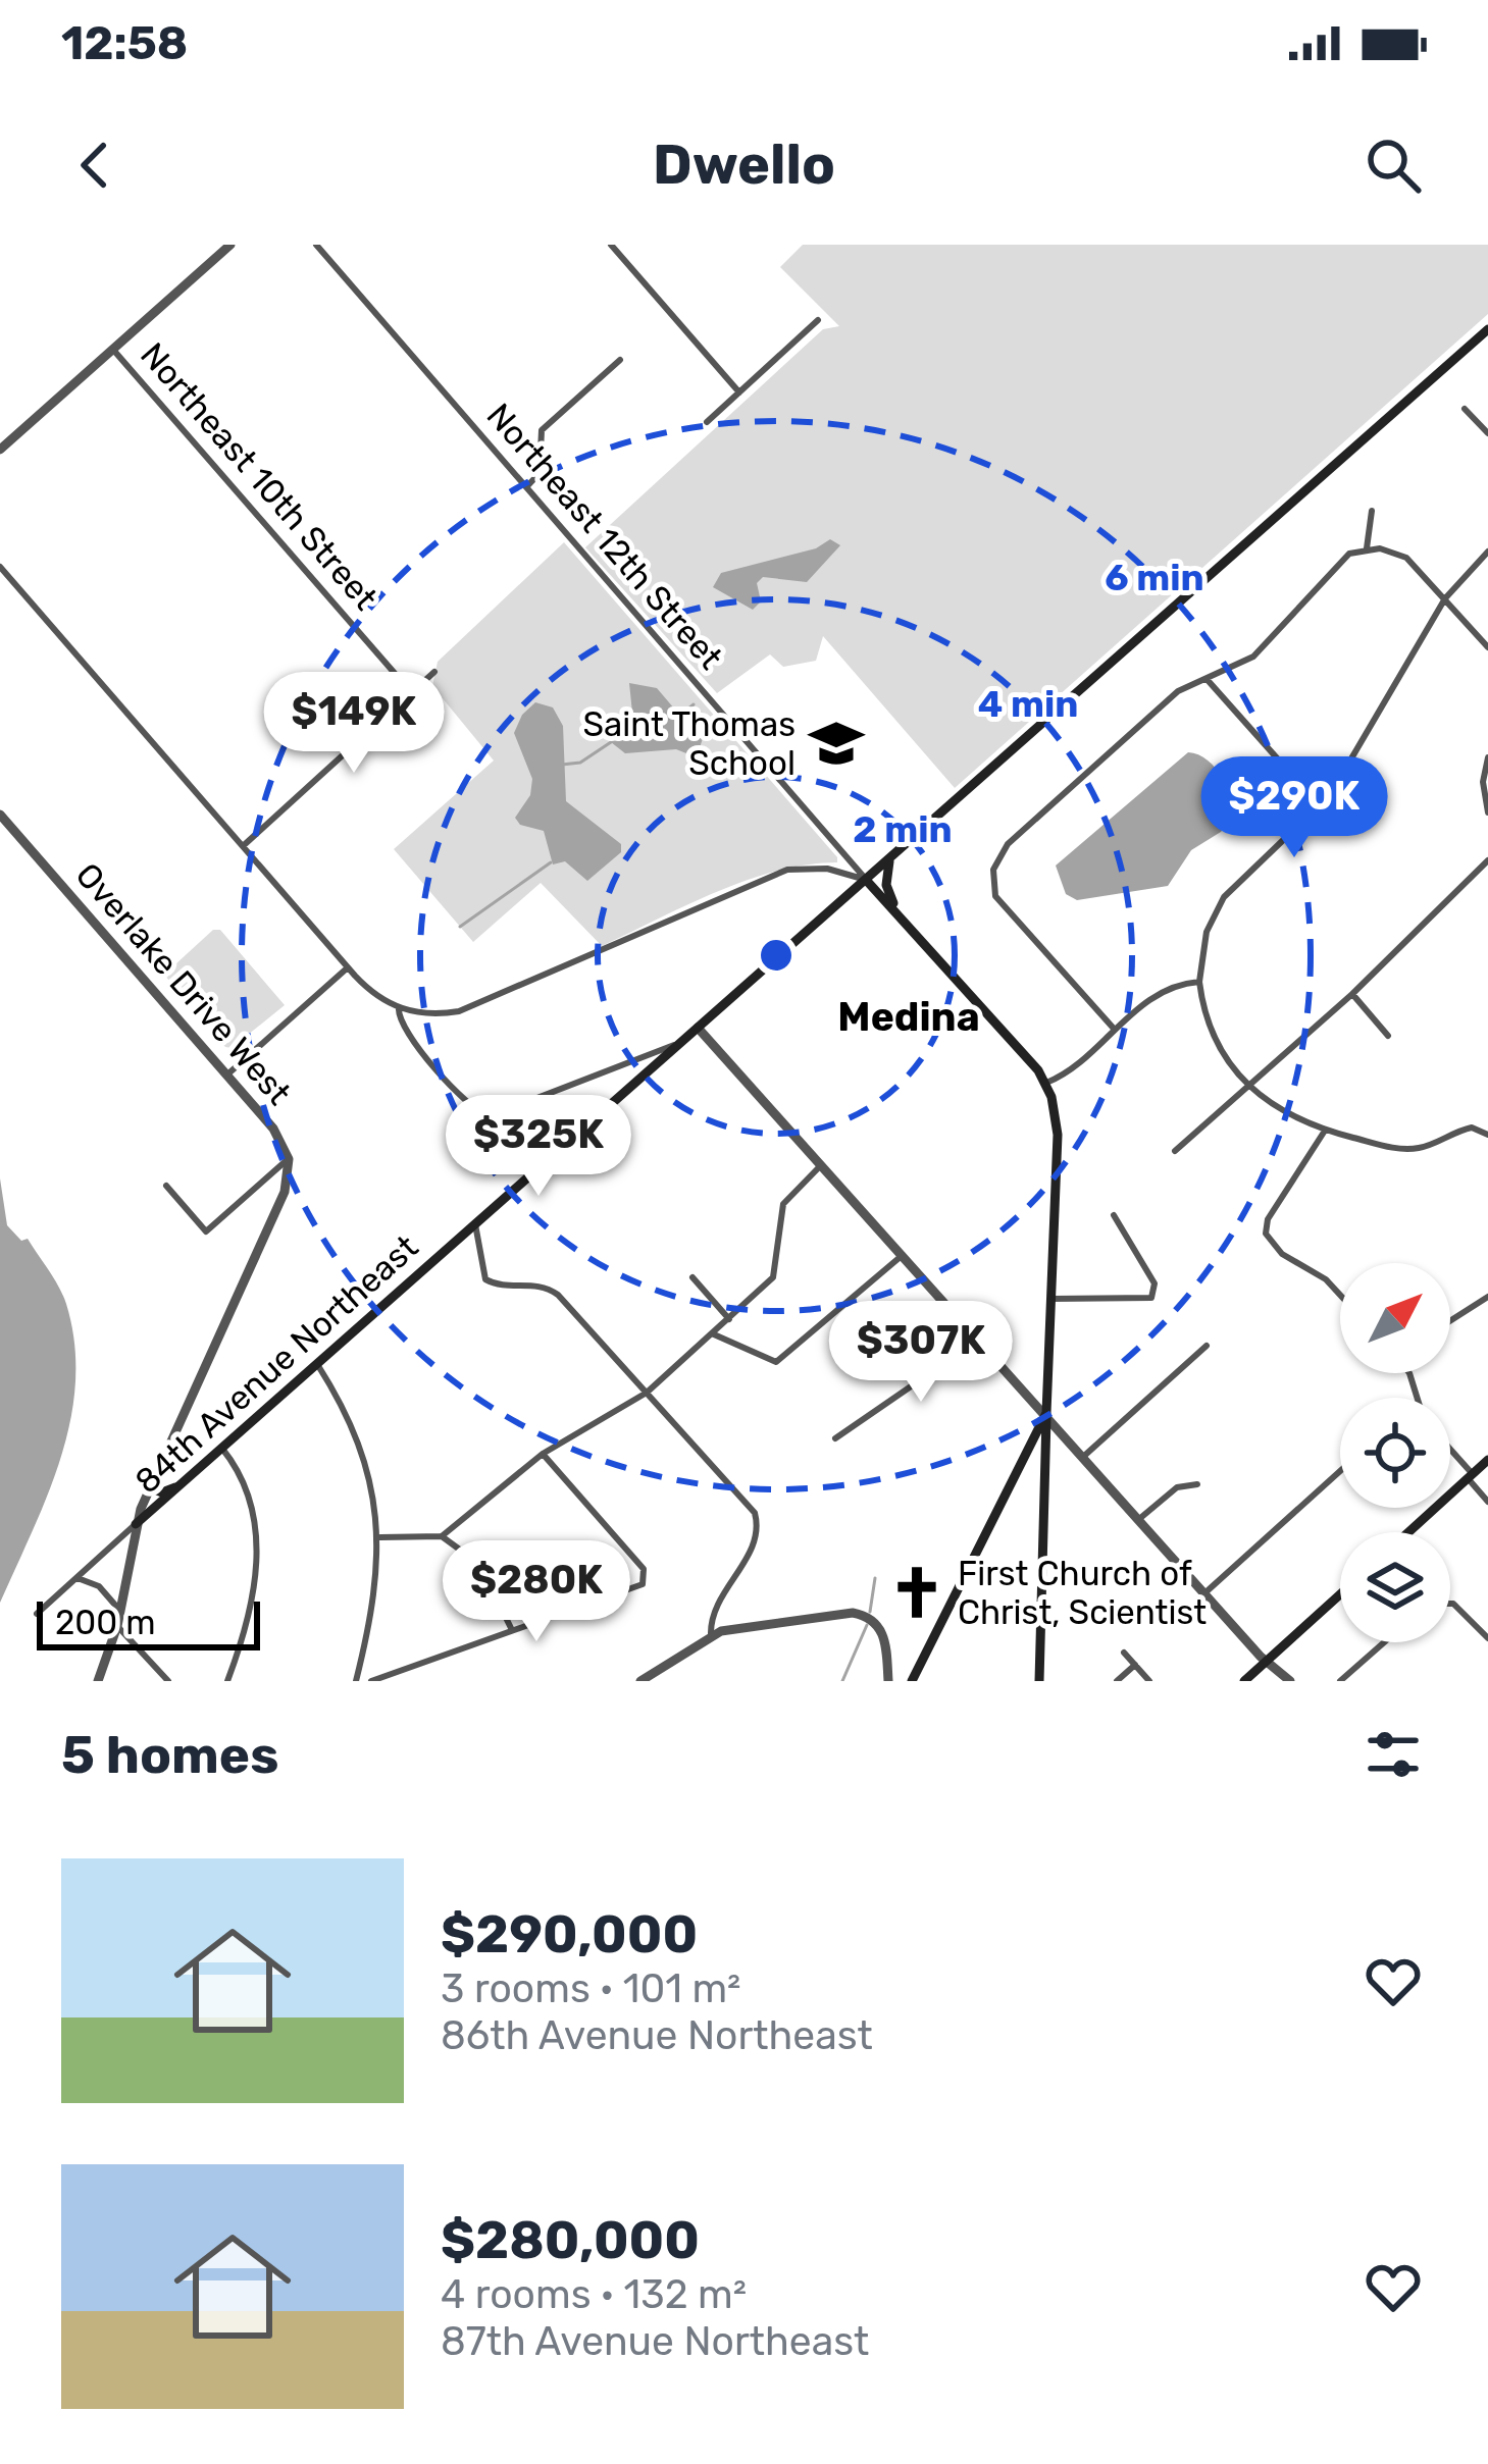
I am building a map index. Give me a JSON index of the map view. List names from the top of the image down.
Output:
{
  "streets": {
    "main road": ["Northeast 12th Street", "84th Avenue Northeast"],
    "street": ["Northeast 10th Street", "Overlake Drive West"]
  },
  "crossings": [
    ["Northeast 12th Street", "84th Avenue Northeast"],
    ["Overlake Drive West", "84th Avenue Northeast"]
  ],
  "districts": ["Medina"],
  "places": {
    "school or university": ["Saint Thomas School"],
    "church": ["First Church of Christ, Scientist"]
  },
  "scale_bar": "200 m",
  "north": "top right",
  "page": {
    "status": "12:58",
    "header": "Dwello",
    "price": [
      "$149K",
      "$290K",
      "$325K",
      "$307K",
      "$280K"
    ],
    "scale": "200 m",
    "heading": "5 homes",
    "list": [
      {
        "name": "$290,000",
        "note": "3 rooms · 101 m² · 86th Avenue Northeast"
      },
      {
        "name": "$280,000",
        "note": "4 rooms · 132 m² · 87th Avenue Northeast"
      }
    ]
  },
  "rings": ["6 min", "4 min", "2 min"]
}
